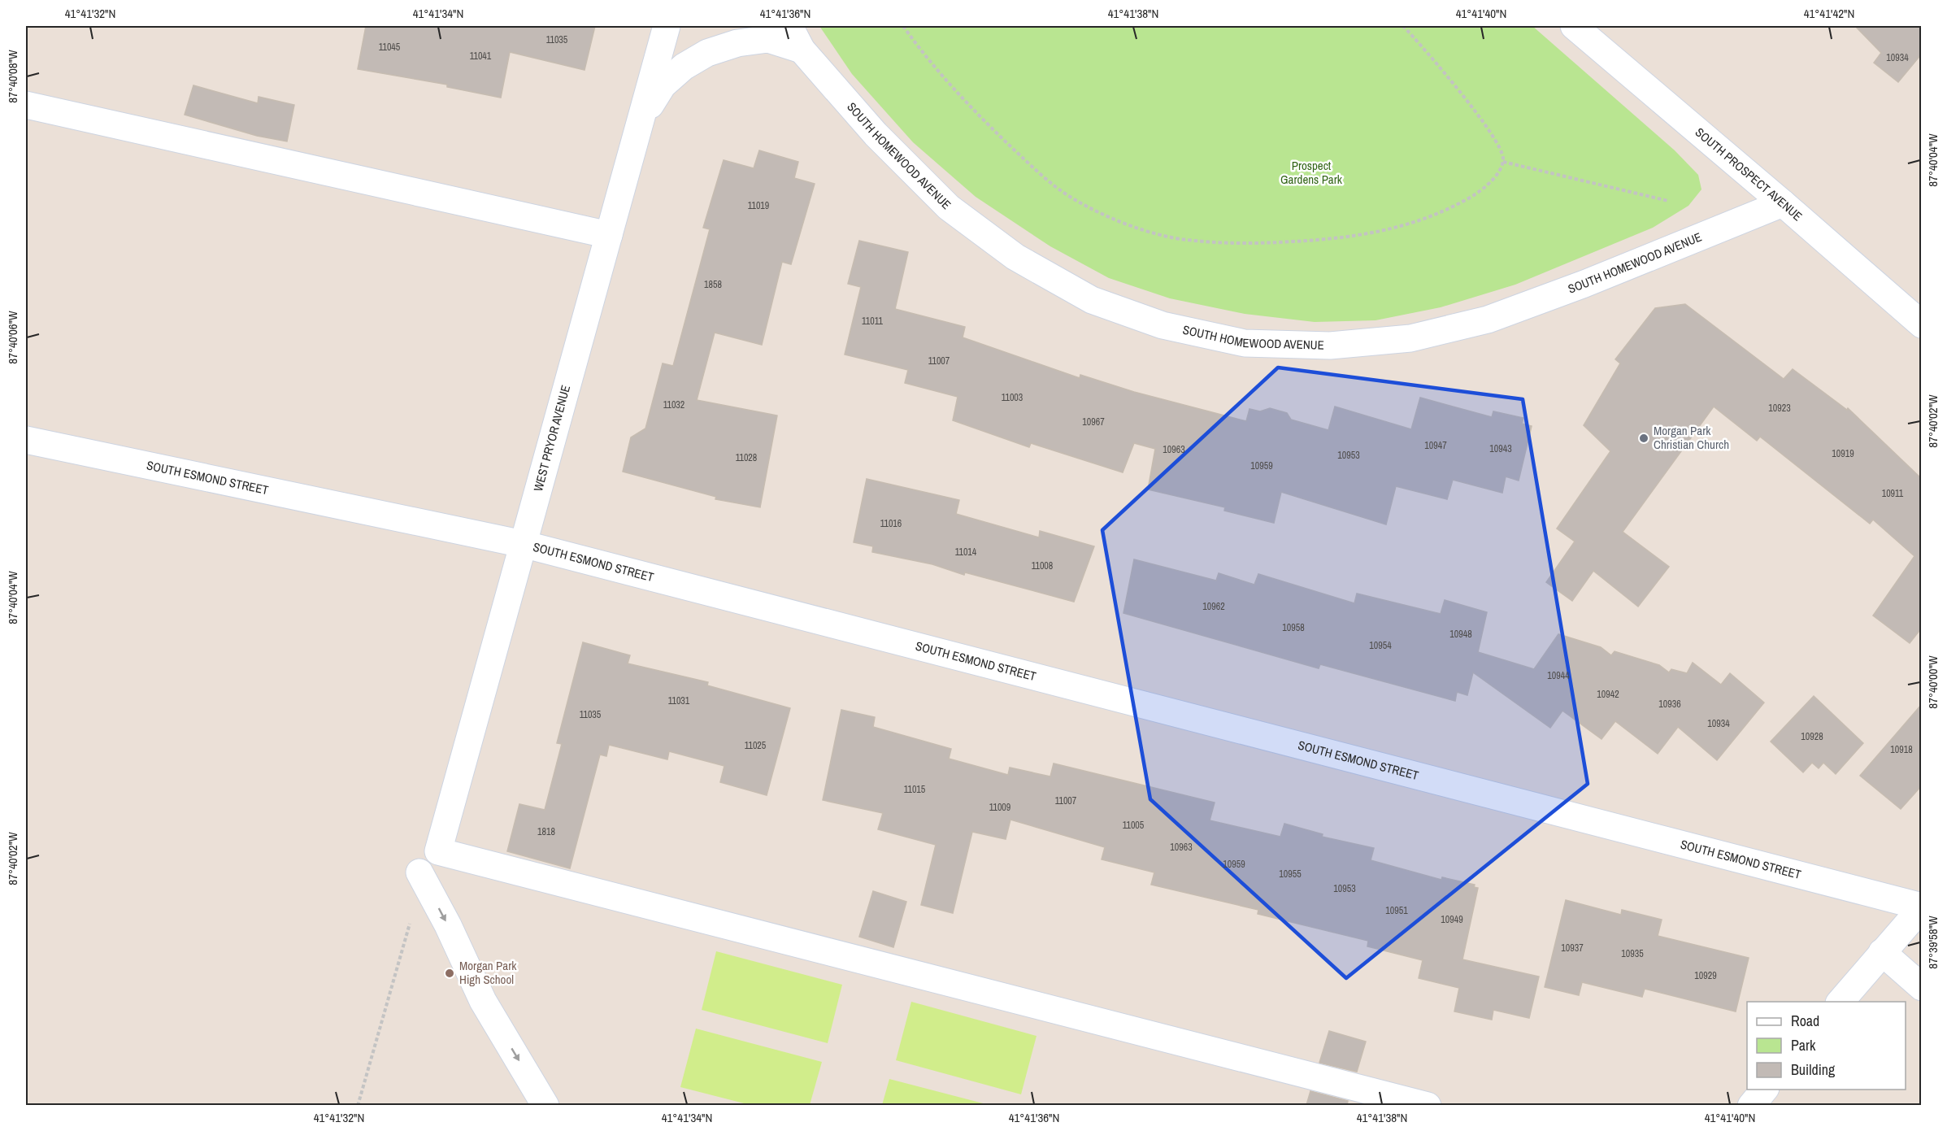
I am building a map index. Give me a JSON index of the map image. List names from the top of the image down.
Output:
{
  "streets": {
    "street": [
      "SOUTH HOMEWOOD AVENUE",
      "SOUTH PROSPECT AVENUE",
      "WEST PRYOR AVENUE",
      "SOUTH ESMOND STREET"
    ]
  },
  "crossings": [
    ["SOUTH HOMEWOOD AVENUE", "SOUTH PROSPECT AVENUE"],
    ["WEST PRYOR AVENUE", "SOUTH ESMOND STREET"]
  ],
  "parks": ["Prospect Gardens Park"],
  "places": ["Morgan Park Christian Church", "Morgan Park High School"],
  "house_numbers": [
    "11035",
    "11045",
    "11041",
    "10934",
    "11019",
    "1858",
    "11011",
    "11007",
    "11003",
    "11032",
    "10923",
    "10967",
    "10947",
    "10943",
    "10963",
    "10919",
    "10953",
    "11028",
    "10959",
    "10911",
    "11016",
    "11014",
    "11008",
    "10962",
    "10958",
    "10948",
    "10954",
    "10944",
    "10942",
    "11031",
    "10936",
    "11035",
    "10934",
    "10928",
    "11025",
    "10918",
    "11015",
    "11007",
    "11009",
    "11005",
    "1818",
    "10963",
    "10959",
    "10955",
    "10953",
    "10951",
    "10949",
    "10937",
    "10935",
    "10929"
  ],
  "legend": ["Road", "Park", "Building"],
  "coordinates": [
    "41°41'32\"N",
    "41°41'34\"N",
    "41°41'36\"N",
    "41°41'38\"N",
    "41°41'40\"N",
    "41°41'42\"N",
    "87°40'08\"W",
    "87°40'04\"W",
    "87°40'06\"W",
    "87°40'02\"W",
    "87°40'00\"W",
    "87°39'58\"W"
  ]
}
